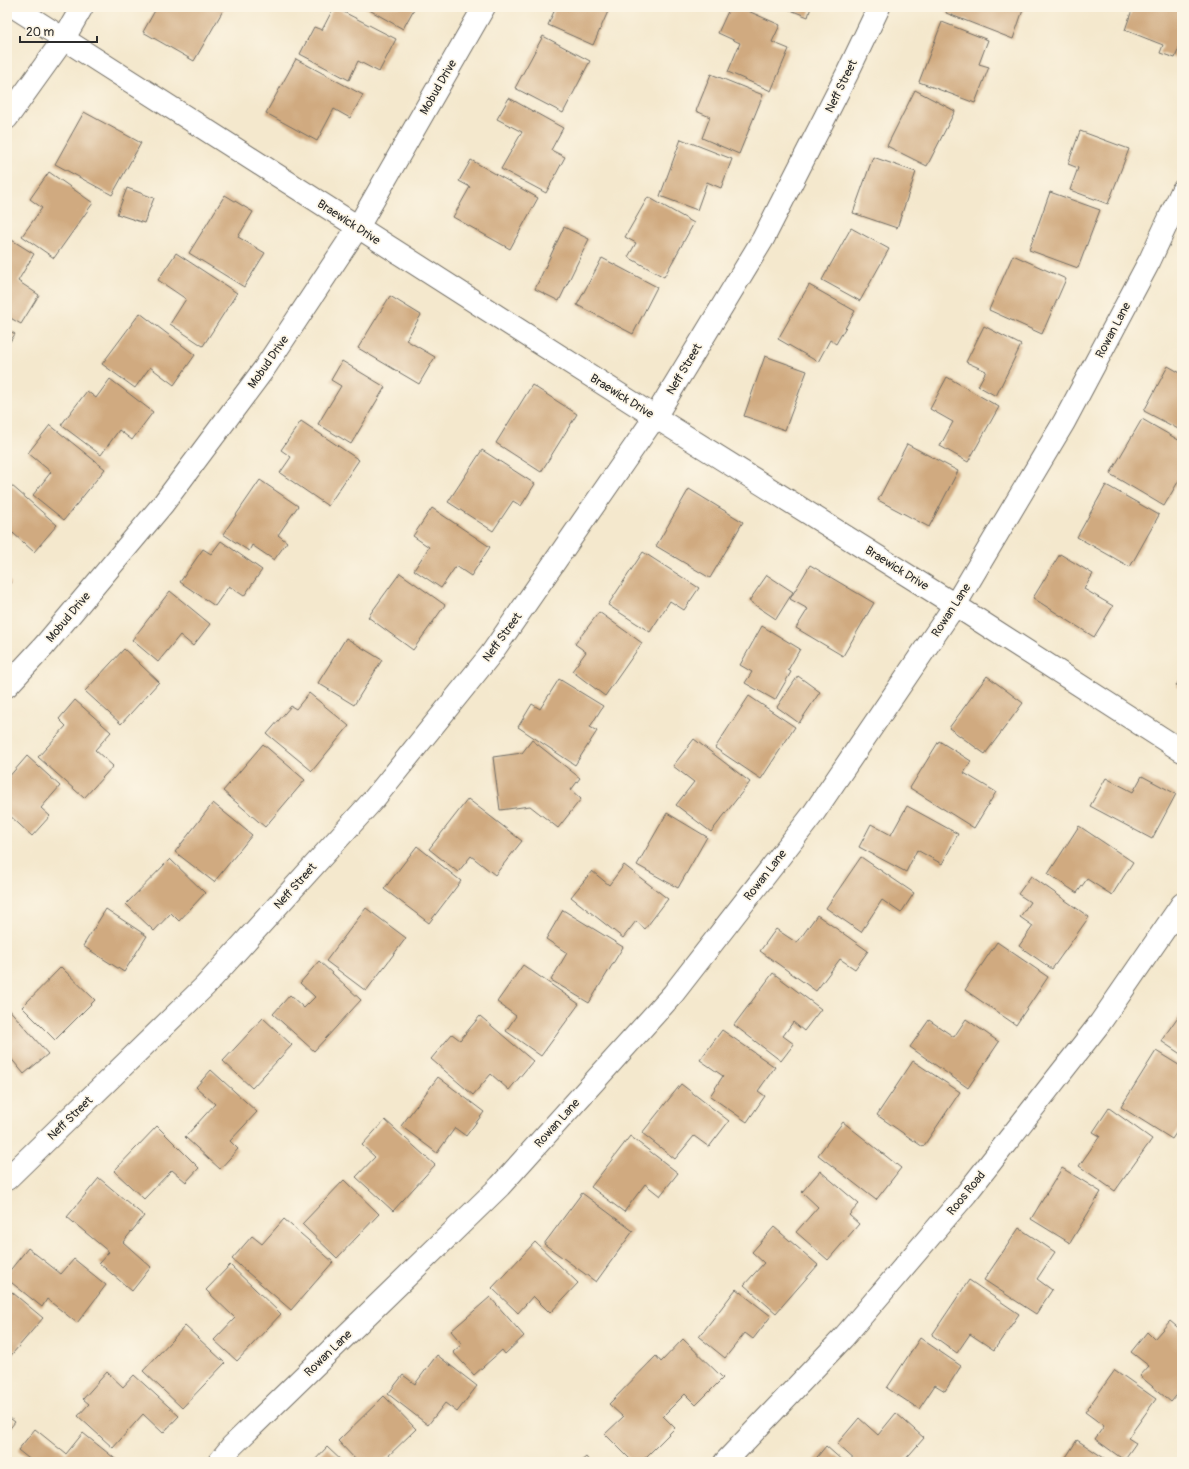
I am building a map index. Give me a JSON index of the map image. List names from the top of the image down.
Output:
{
  "streets": {
    "street": [
      "Neff Street",
      "Mobud Drive",
      "Braewick Drive",
      "Rowan Lane",
      "Roos Road"
    ]
  },
  "crossings": [
    ["Neff Street", "Braewick Drive"],
    ["Mobud Drive", "Braewick Drive"],
    ["Braewick Drive", "Rowan Lane"]
  ],
  "scale_bar": "20 m"
}
